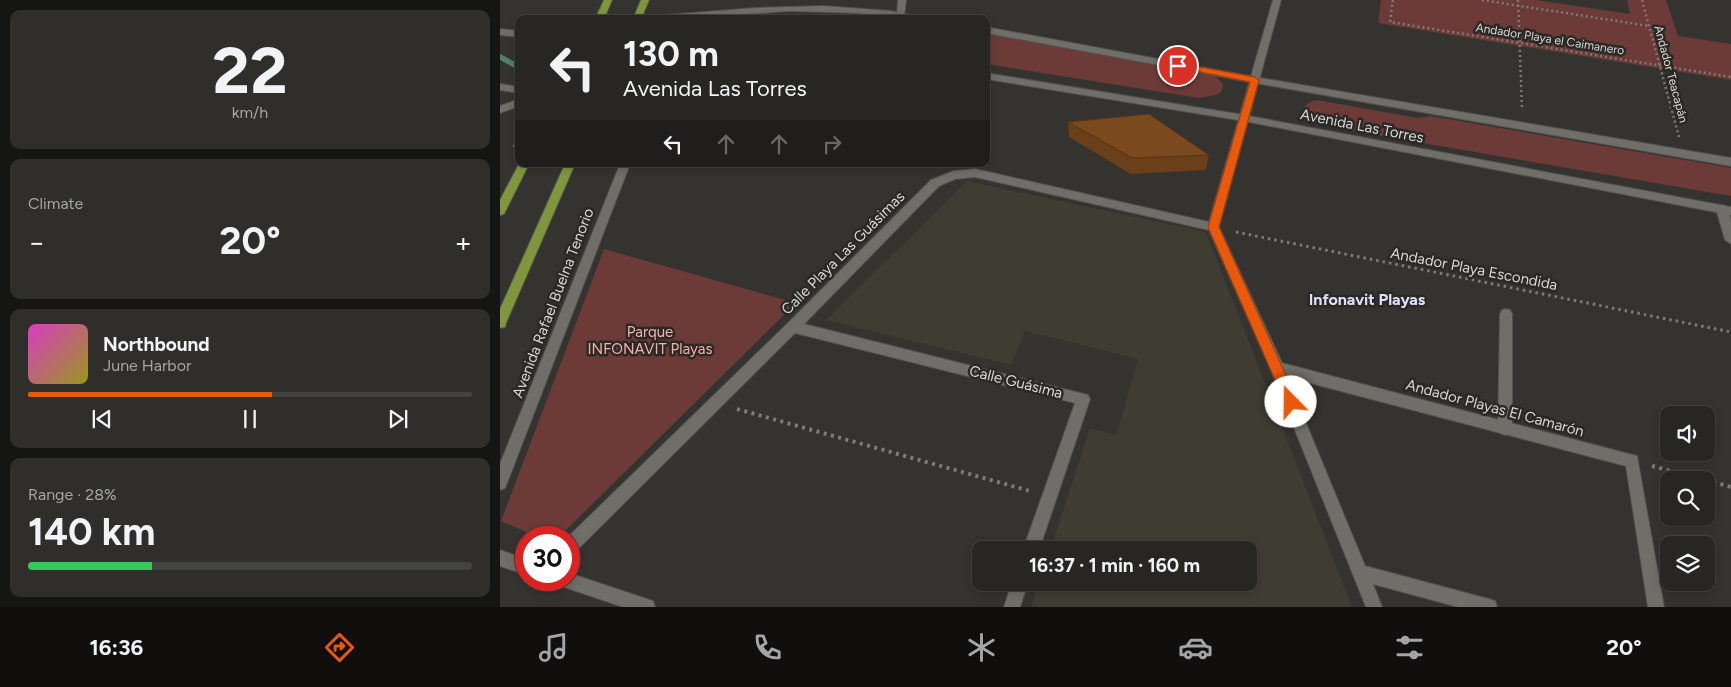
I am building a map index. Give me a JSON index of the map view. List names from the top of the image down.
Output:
{
  "streets": {
    "street": [
      "Avenida Las Torres",
      "Calle Playa Las Guásimas",
      "Avenida Rafael Buelna Tenorio",
      "Calle Guásima",
      "Andador Playas El Camarón"
    ],
    "path": ["Andador Playa el Caimanero", "Andador Teacapán", "Andador Playa Escondida"]
  },
  "crossings": [
    ["Andador Playa el Caimanero", "Andador Teacapán"],
    ["Andador Teacapán", "Avenida Las Torres"],
    ["Calle Playa Las Guásimas", "Andador Playa Escondida"],
    ["Calle Playa Las Guásimas", "Calle Guásima"]
  ],
  "districts": ["Infonavit Playas"],
  "parks": ["Parque INFONAVIT Playas"],
  "page": {
    "tile": [
      ["22", "km/h"],
      "Climate",
      ["Range · 28%", "140 km"]
    ],
    "turn": ["130 m", "Avenida Las Torres"],
    "heat": ["−", "20°", "+"],
    "song": ["Northbound", "June Harbor"],
    "limit": "30",
    "trip": "16:37 · 1 min · 160 m",
    "tabs": ["16:36", "20°"]
  }
}
